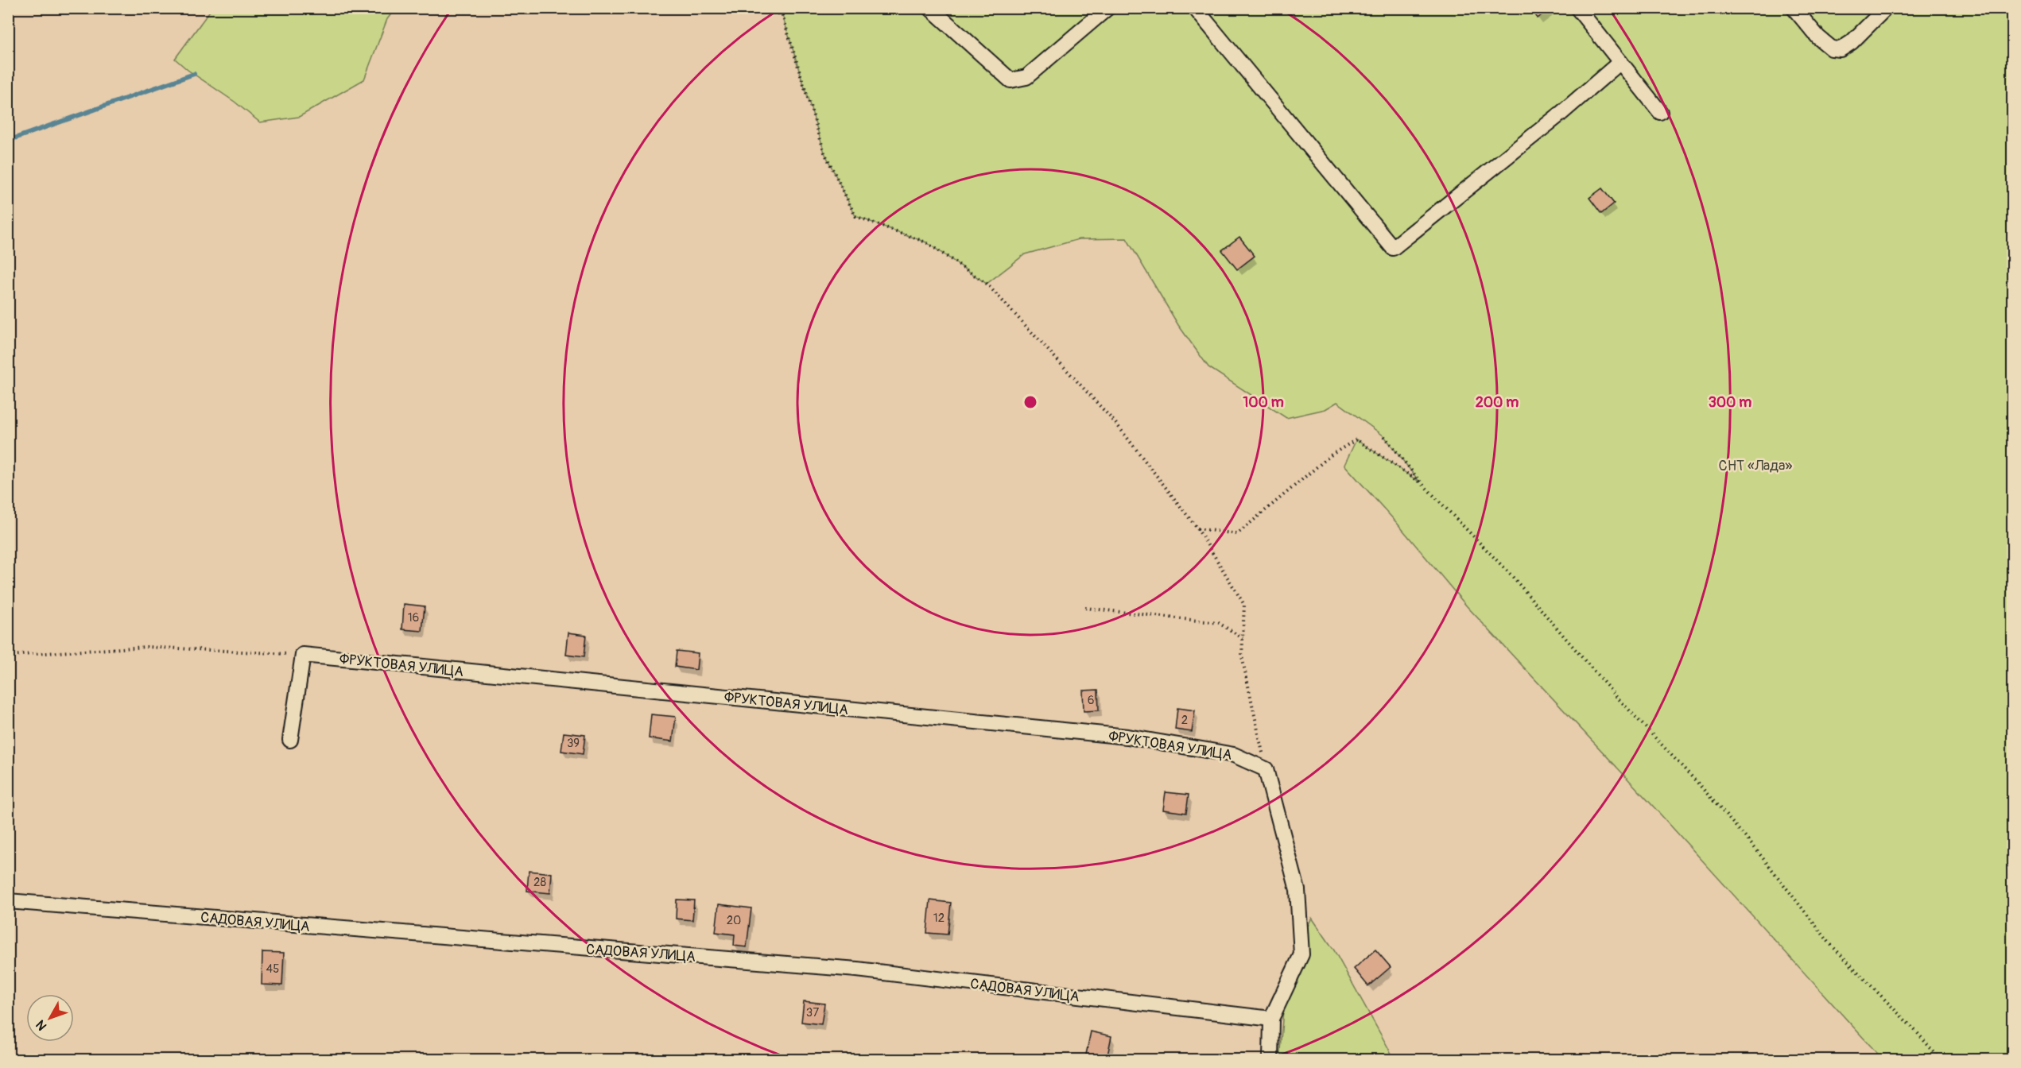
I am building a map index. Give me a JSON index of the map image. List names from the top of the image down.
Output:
{
  "streets": {
    "street": ["ФРУКТОВАЯ УЛИЦА", "САДОВАЯ УЛИЦА"]
  },
  "parks": ["СНТ «Лада»"],
  "house_numbers": [
    "16",
    "6",
    "2",
    "39",
    "28",
    "12",
    "20",
    "45",
    "37"
  ],
  "north": "bottom left",
  "rings": ["100 m", "200 m", "300 m"]
}
